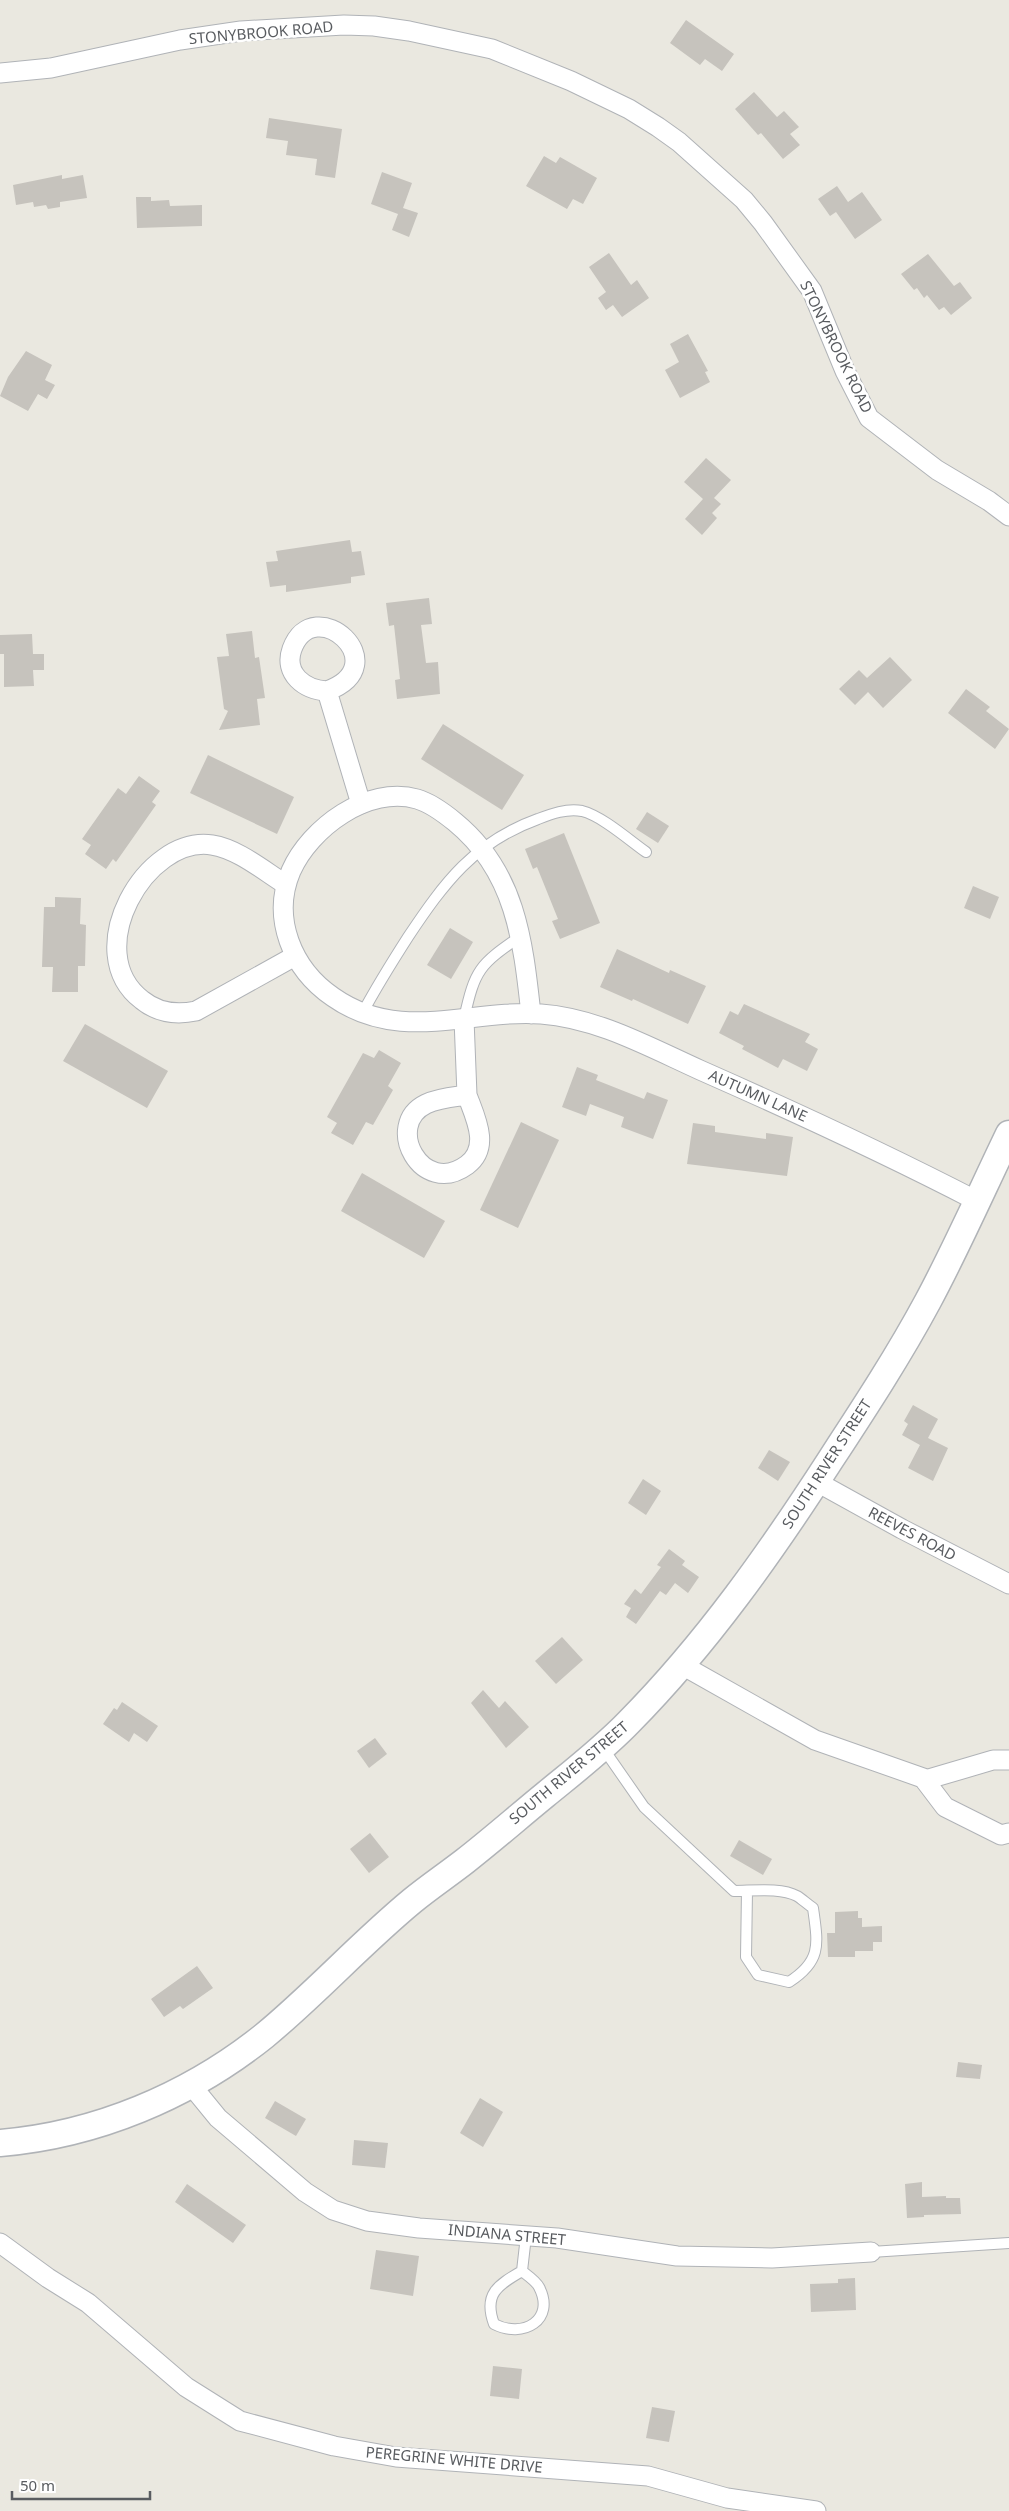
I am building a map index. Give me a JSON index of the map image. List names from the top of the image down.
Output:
{
  "streets": {
    "street": [
      "STONYBROOK ROAD",
      "AUTUMN LANE",
      "SOUTH RIVER STREET",
      "REEVES ROAD",
      "INDIANA STREET",
      "PEREGRINE WHITE DRIVE"
    ]
  },
  "crossings": [
    ["AUTUMN LANE", "SOUTH RIVER STREET"],
    ["SOUTH RIVER STREET", "REEVES ROAD"],
    ["SOUTH RIVER STREET", "INDIANA STREET"]
  ],
  "scale_bar": "50 m"
}
